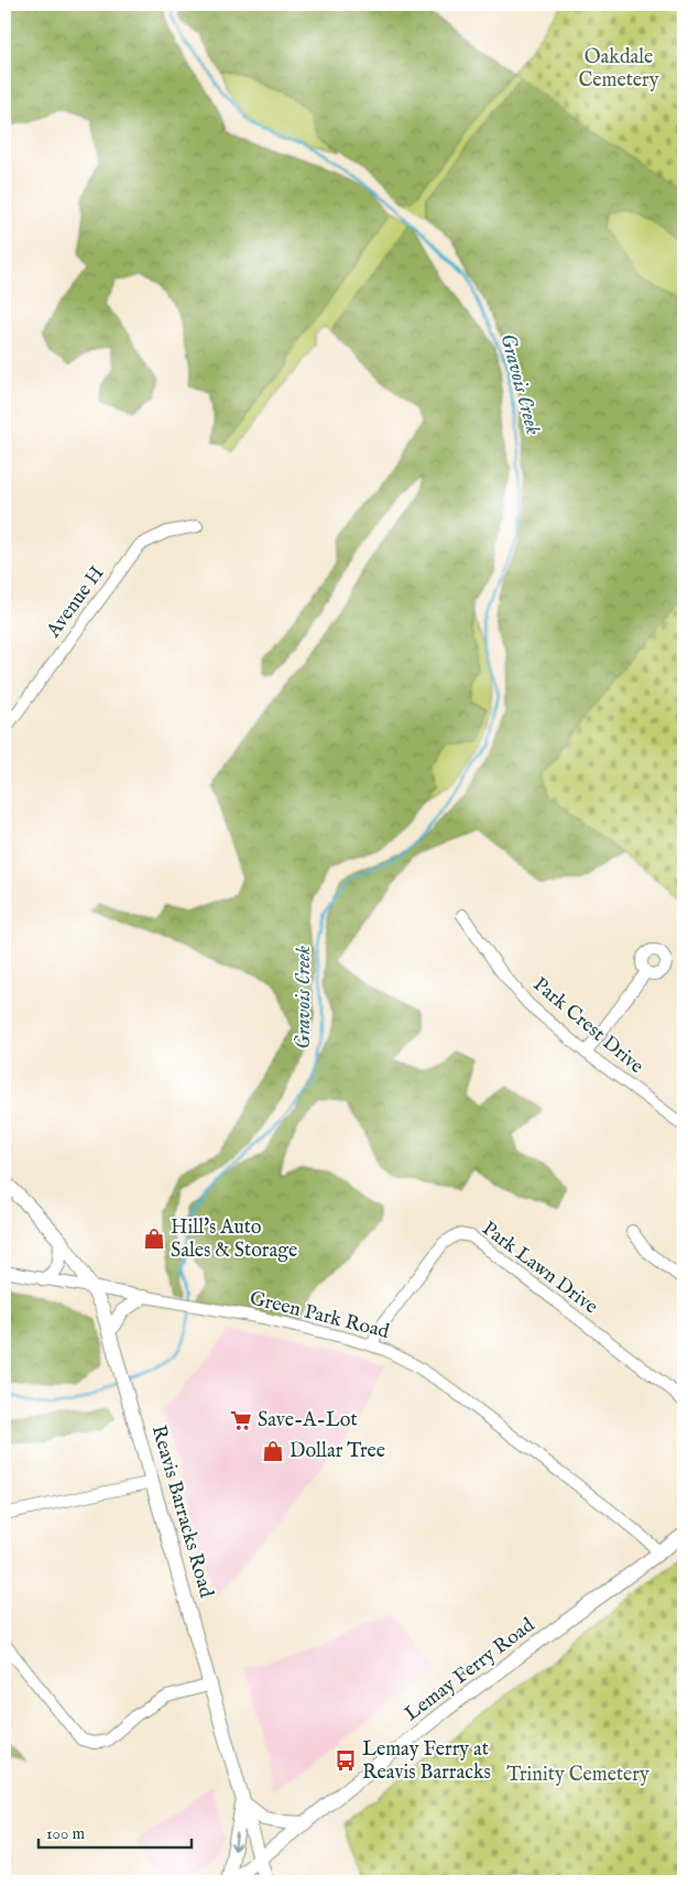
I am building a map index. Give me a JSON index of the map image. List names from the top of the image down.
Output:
{
  "streets": {
    "main road": ["Reavis Barracks Road", "Lemay Ferry Road"],
    "street": [
      "Avenue H",
      "Park Crest Drive",
      "Park Lawn Drive",
      "Green Park Road"
    ]
  },
  "crossings": [
    ["Park Lawn Drive", "Green Park Road"],
    ["Green Park Road", "Reavis Barracks Road"],
    ["Green Park Road", "Lemay Ferry Road"],
    ["Reavis Barracks Road", "Lemay Ferry Road"]
  ],
  "water": ["Gravois Creek"],
  "parks": ["Oakdale Cemetery", "Trinity Cemetery"],
  "places": {
    "shop": ["Hill's Auto Sales & Storage", "Dollar Tree"],
    "supermarket": ["Save-A-Lot"],
    "bus stop": ["Lemay Ferry at Reavis Barracks"]
  },
  "scale_bar": "100 m"
}
